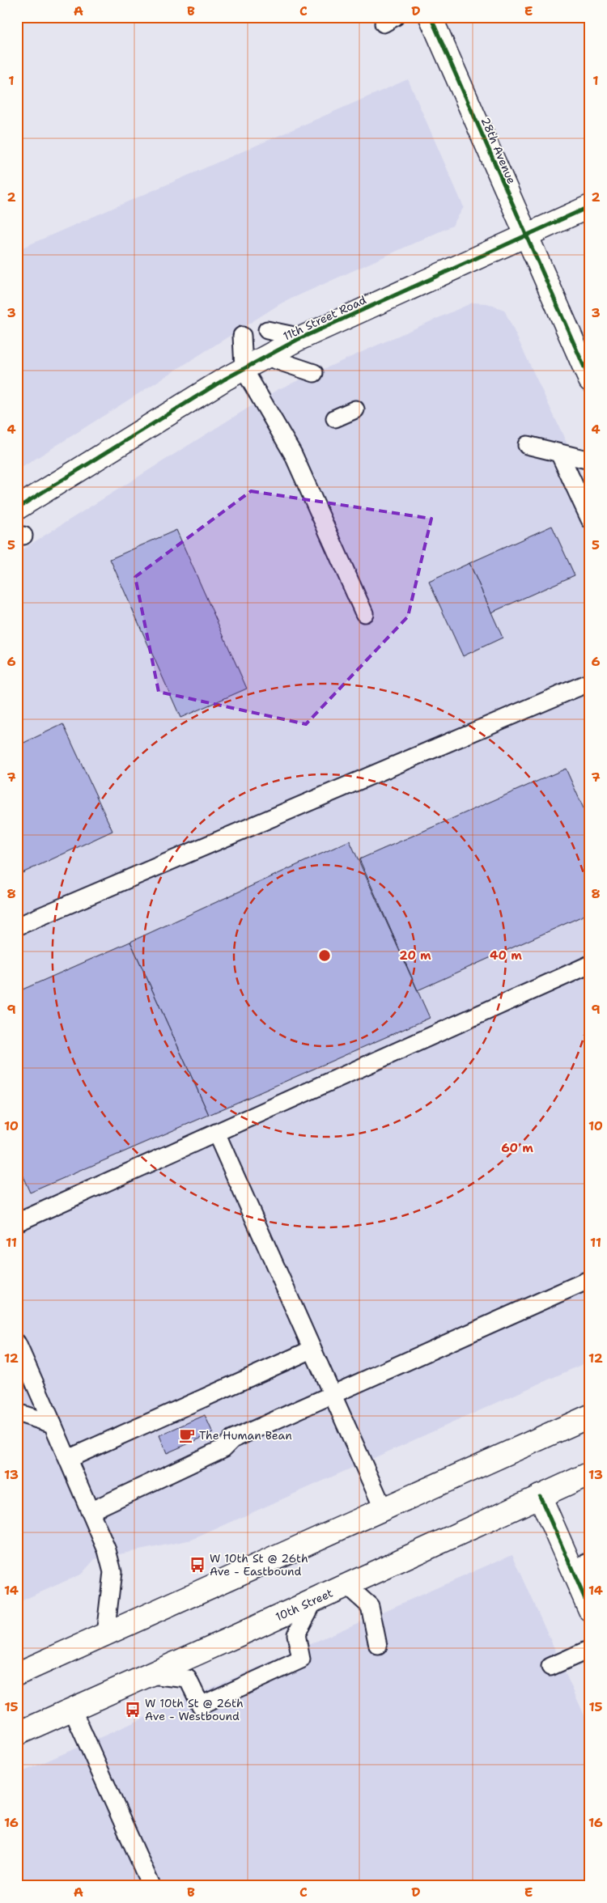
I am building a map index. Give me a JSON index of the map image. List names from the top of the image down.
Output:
{
  "streets": {
    "main road": ["28th Avenue", "11th Street Road", "10th Street"]
  },
  "crossings": [
    ["28th Avenue", "11th Street Road"]
  ],
  "places": {
    "cafe": ["The Human Bean"],
    "bus stop": ["W 10th St @ 26th Ave - Eastbound", "W 10th St @ 26th Ave - Westbound"]
  },
  "grid": {
    "columns": [
      "A",
      "B",
      "C",
      "D",
      "E"
    ],
    "rows": [
      "1",
      "2",
      "3",
      "4",
      "5",
      "6",
      "7",
      "8",
      "9",
      "10",
      "11",
      "12",
      "13",
      "14",
      "15",
      "16"
    ]
  },
  "rings": ["20 m", "40 m", "60 m"]
}
